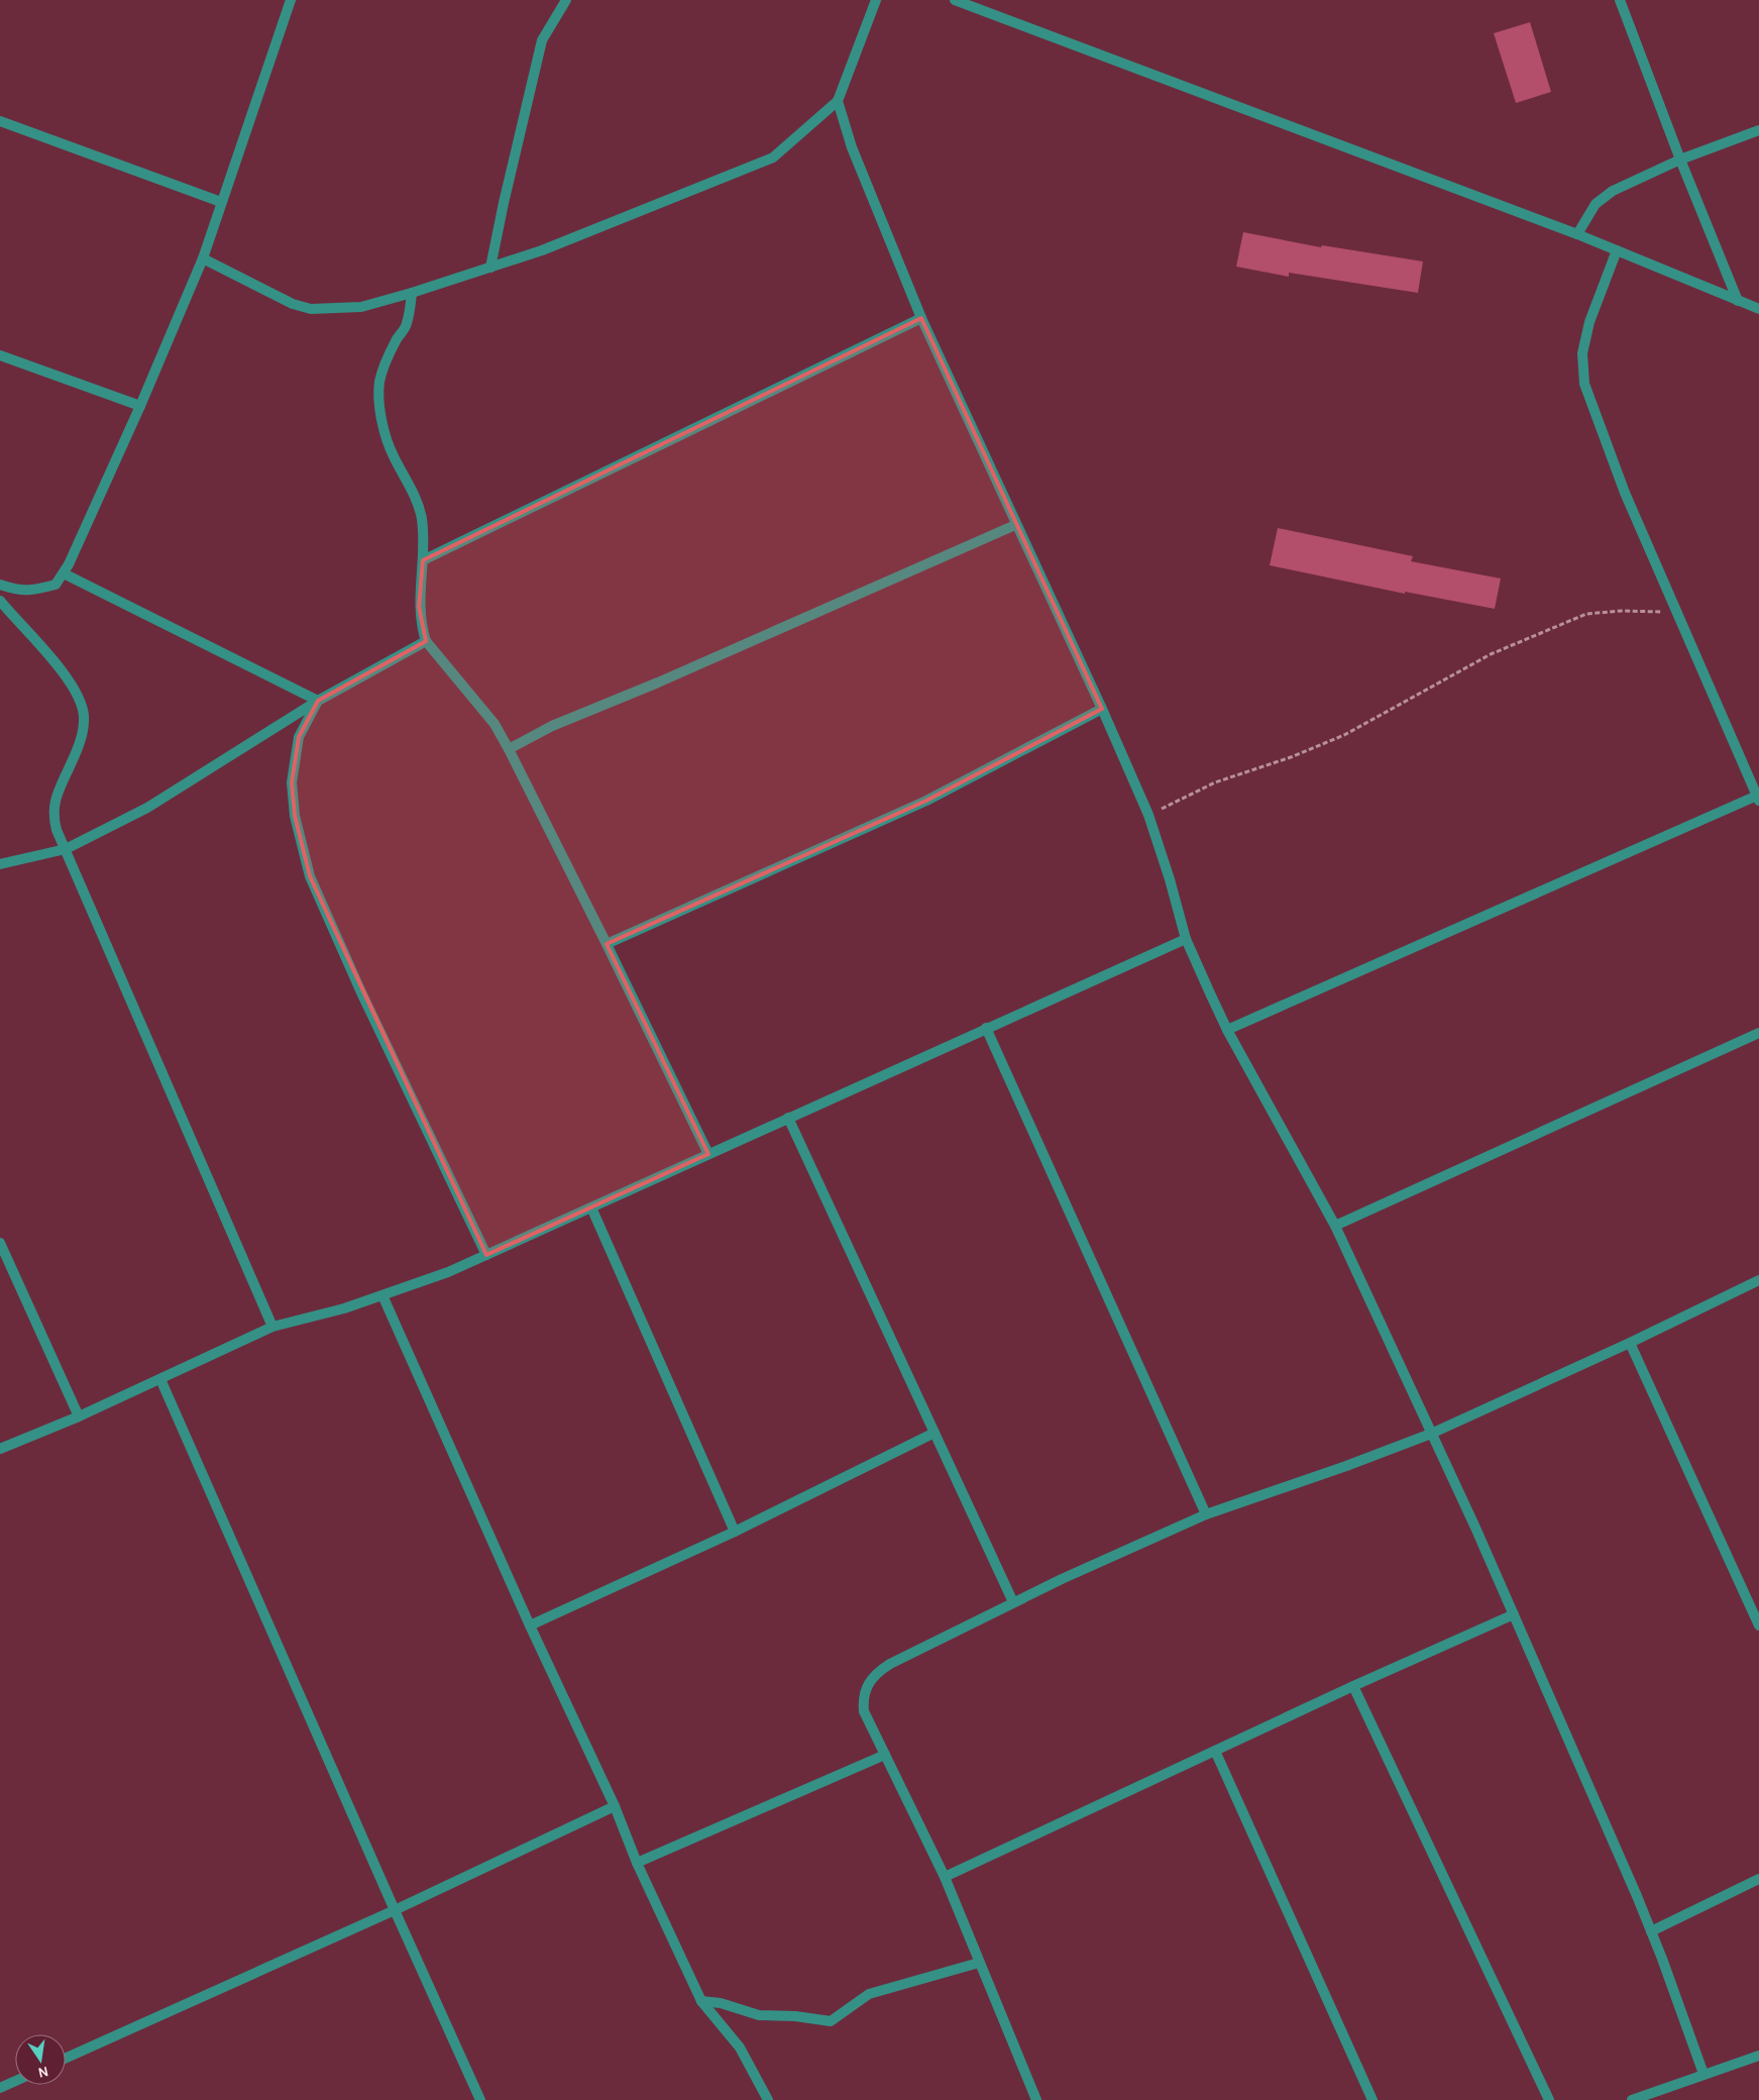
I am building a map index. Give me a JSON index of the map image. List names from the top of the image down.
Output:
{
  "north": "bottom"
}
